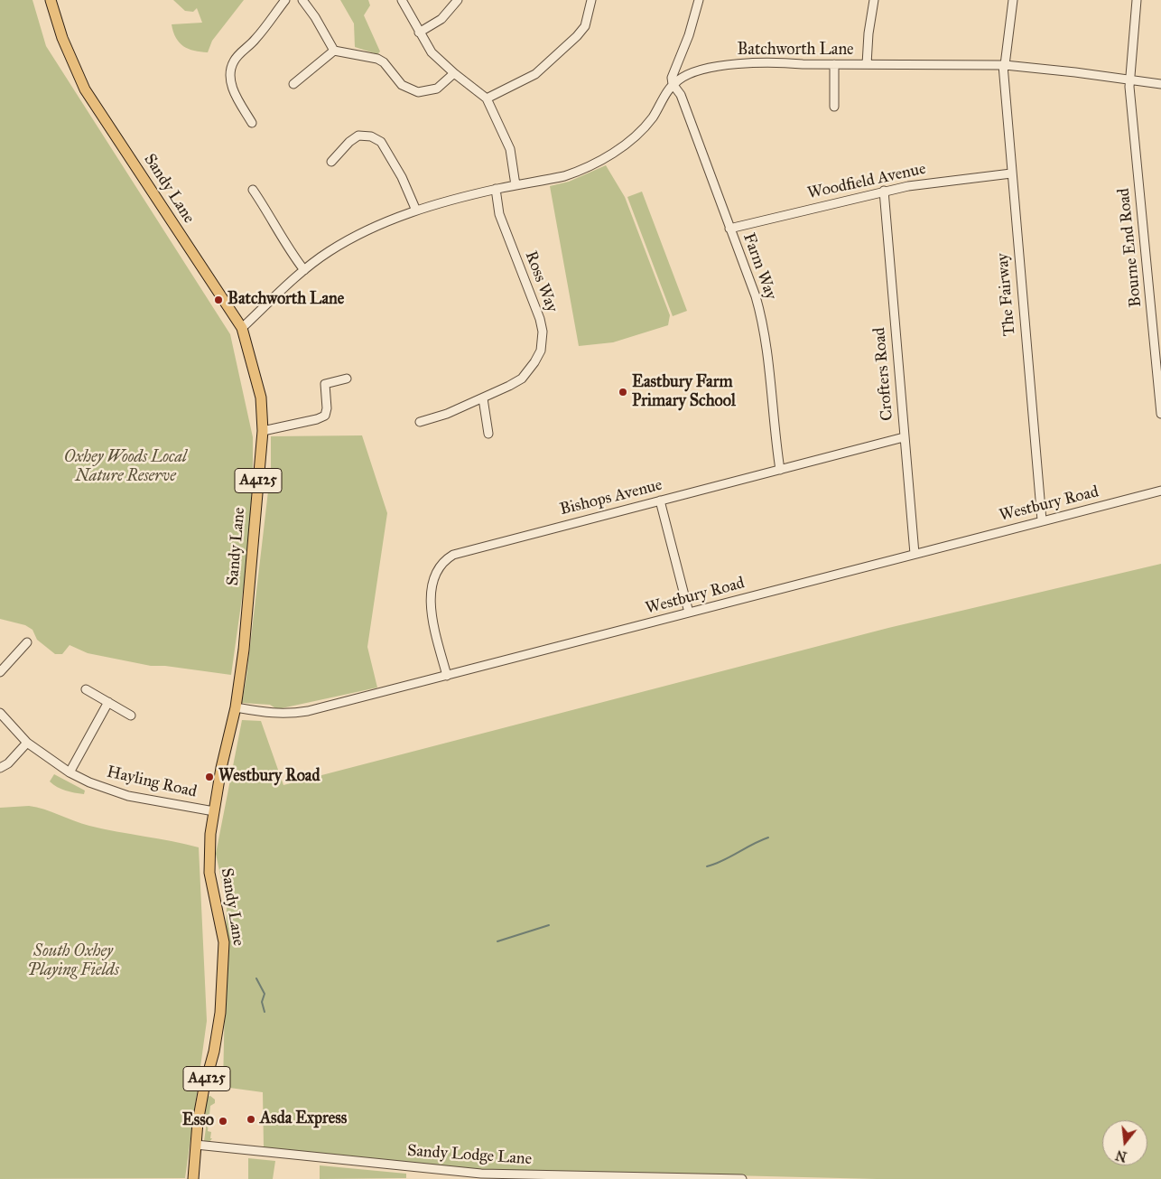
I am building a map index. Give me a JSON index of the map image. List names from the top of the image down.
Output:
{
  "streets": {
    "main road": ["Sandy Lane", "A4125"],
    "street": [
      "Batchworth Lane",
      "Woodfield Avenue",
      "Bourne End Road",
      "Farm Way",
      "Ross Way",
      "The Fairway",
      "Crofters Road",
      "Bishops Avenue",
      "Westbury Road",
      "Hayling Road",
      "Sandy Lodge Lane"
    ]
  },
  "crossings": [
    ["Batchworth Lane", "Sandy Lane"],
    ["Batchworth Lane", "Bourne End Road"],
    ["Batchworth Lane", "Farm Way"],
    ["Batchworth Lane", "Ross Way"],
    ["Batchworth Lane", "The Fairway"],
    ["Woodfield Avenue", "Farm Way"],
    ["Woodfield Avenue", "The Fairway"],
    ["Woodfield Avenue", "Crofters Road"],
    ["Sandy Lane", "A4125"],
    ["Sandy Lane", "Westbury Road"],
    ["Sandy Lane", "Hayling Road"],
    ["Sandy Lane", "Sandy Lodge Lane"],
    ["Farm Way", "Bishops Avenue"],
    ["The Fairway", "Westbury Road"],
    ["Crofters Road", "Bishops Avenue"],
    ["Crofters Road", "Westbury Road"],
    ["A4125", "Sandy Lodge Lane"],
    ["Bishops Avenue", "Westbury Road"]
  ],
  "parks": ["Oxhey Woods Local Nature Reserve", "South Oxhey Playing Fields"],
  "places": [
    "Batchworth Lane",
    "Eastbury Farm Primary School",
    "Westbury Road",
    "Asda Express",
    "Esso"
  ],
  "north": "bottom"
}
